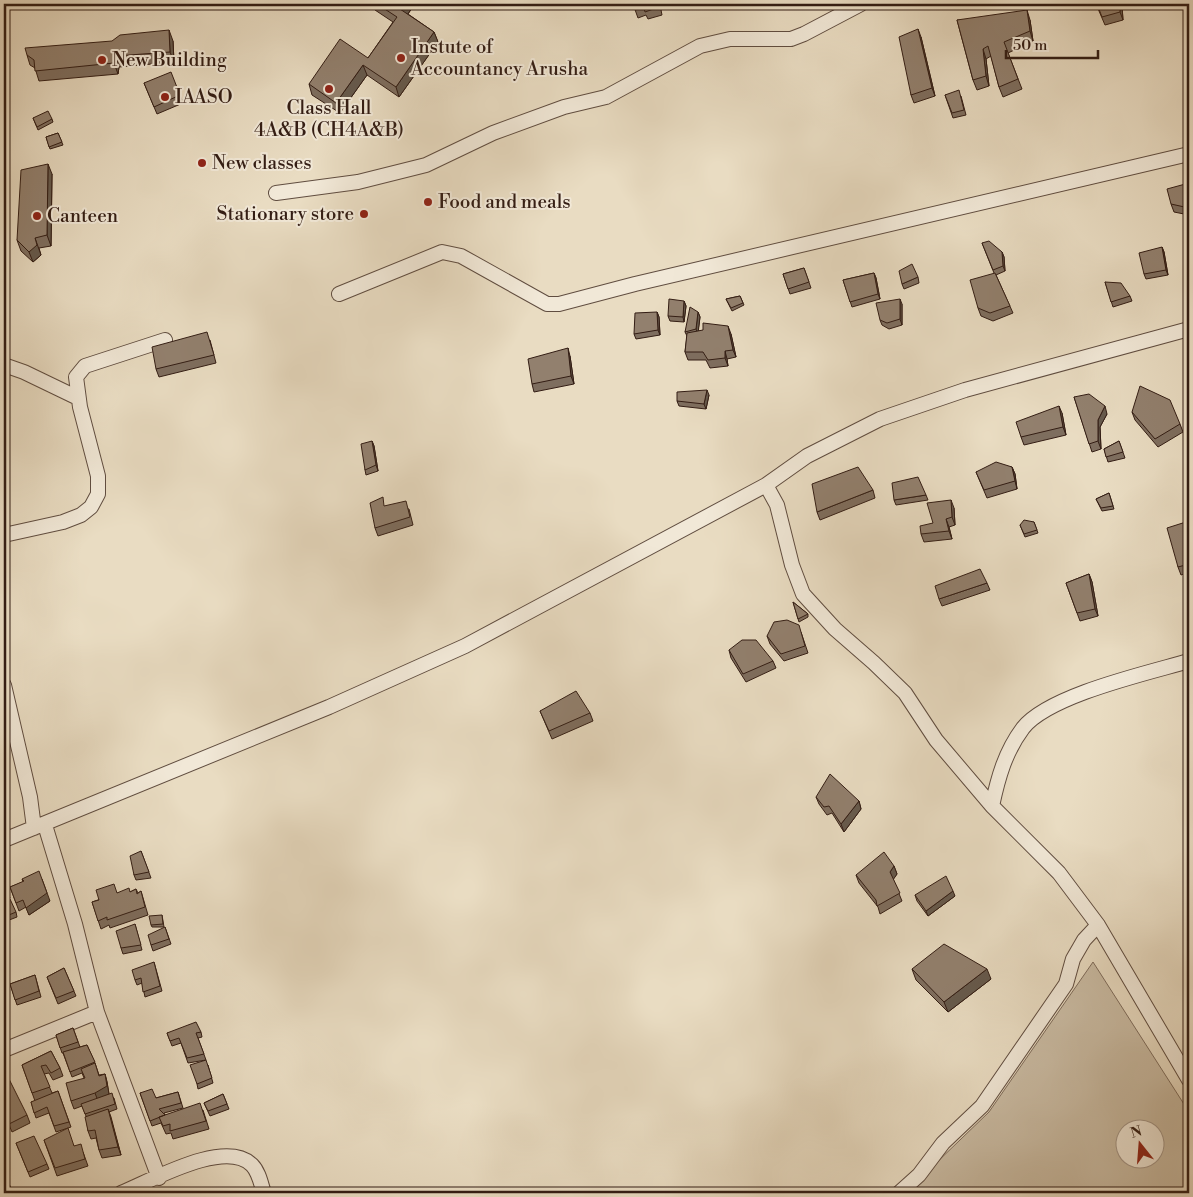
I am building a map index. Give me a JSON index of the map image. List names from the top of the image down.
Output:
{
  "places": [
    "Instute of Accountancy Arusha",
    "New Building",
    "Class Hall 4A&B (CH4A&B)",
    "IAASO",
    "New classes",
    "Food and meals",
    "Stationary store",
    "Canteen"
  ],
  "scale_bar": "50 m",
  "north": "top"
}
